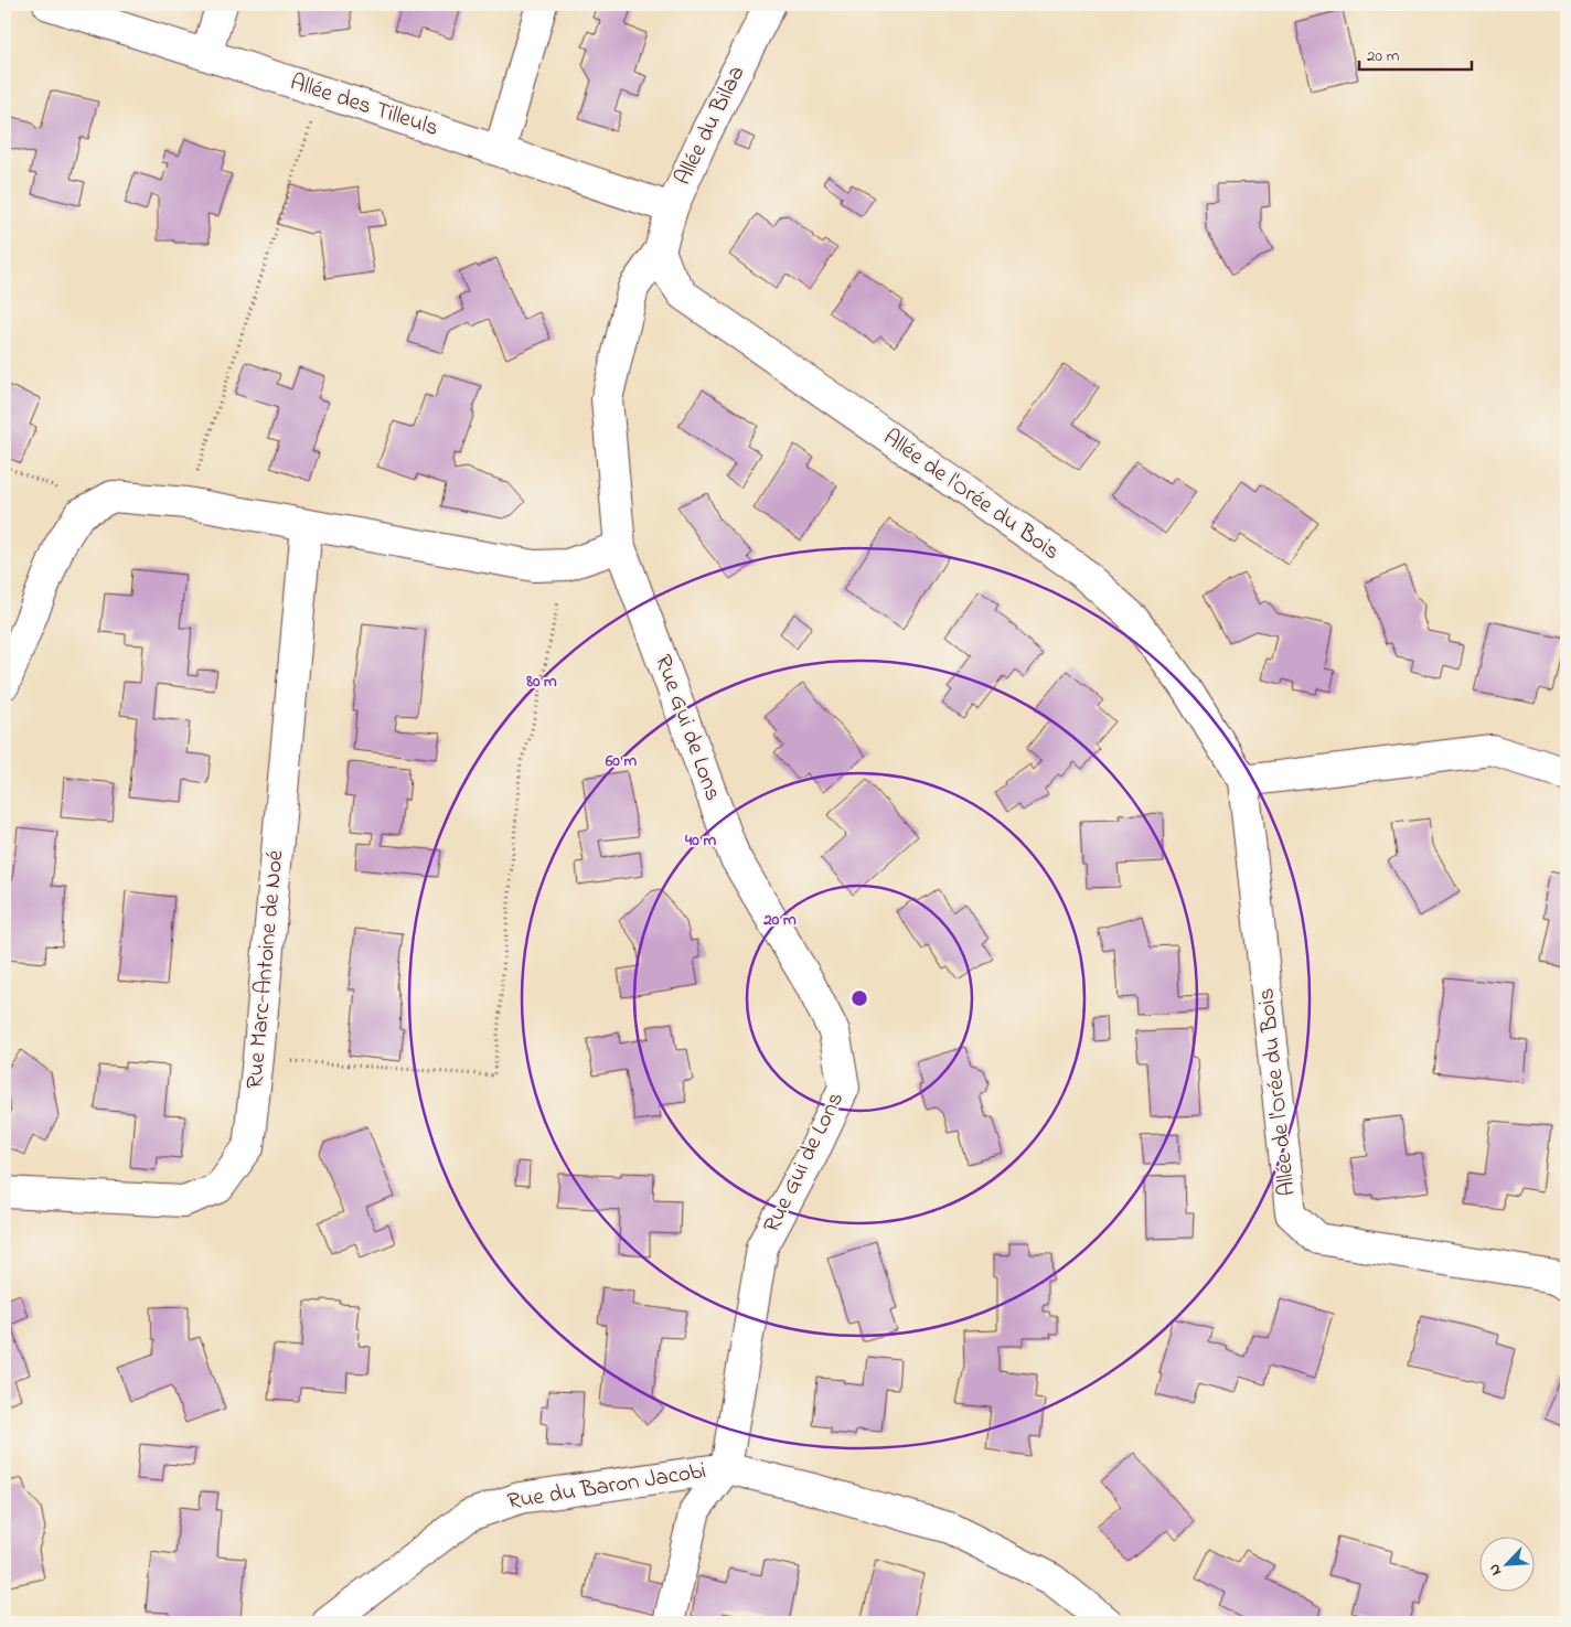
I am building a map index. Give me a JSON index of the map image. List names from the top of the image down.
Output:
{
  "streets": {
    "street": [
      "Allée des Tilleuls",
      "Allée du Bilaa",
      "Allée de l'Orée du Bois",
      "Rue Gui de Lons",
      "Rue Marc-Antoine de Noé",
      "Rue du Baron Jacobi"
    ]
  },
  "crossings": [
    ["Allée des Tilleuls", "Allée du Bilaa"],
    ["Allée du Bilaa", "Allée de l'Orée du Bois"],
    ["Allée du Bilaa", "Rue Gui de Lons"],
    ["Allée de l'Orée du Bois", "Rue Gui de Lons"],
    ["Rue Gui de Lons", "Rue du Baron Jacobi"]
  ],
  "scale_bar": "20 m",
  "north": "bottom left",
  "rings": [
    "80 m",
    "60 m",
    "40 m",
    "20 m"
  ]
}
